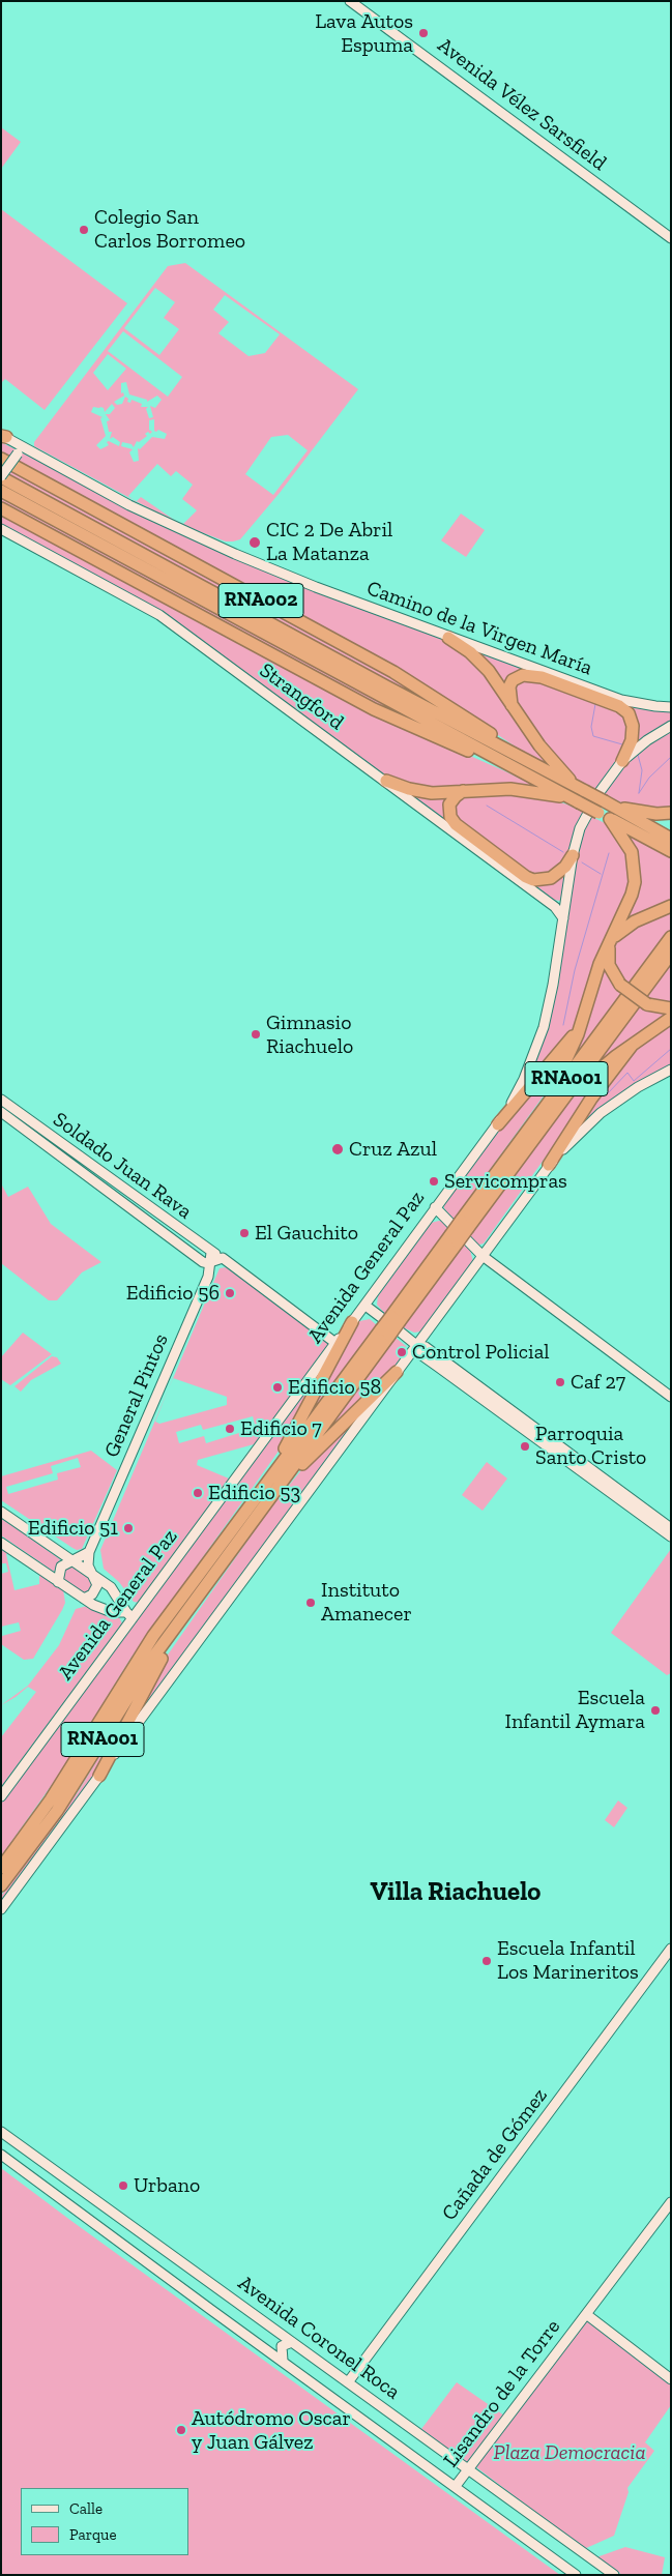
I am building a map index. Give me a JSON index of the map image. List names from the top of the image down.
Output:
{
  "streets": {
    "highway": ["RNA002", "RNA001"],
    "street": [
      "Avenida Vélez Sarsfield",
      "Camino de la Virgen María",
      "Strangford",
      "Soldado Juan Rava",
      "Avenida General Paz",
      "General Pintos",
      "Cañada de Gómez",
      "Avenida Coronel Roca",
      "Lisandro de la Torre"
    ]
  },
  "crossings": [
    ["Soldado Juan Rava", "General Pintos"],
    ["Cañada de Gómez", "Avenida Coronel Roca"],
    ["Avenida Coronel Roca", "Lisandro de la Torre"]
  ],
  "districts": ["Villa Riachuelo"],
  "parks": ["Plaza Democracia"],
  "places": [
    "Lava Autos Espuma",
    "Colegio San Carlos Borromeo",
    "CIC 2 De Abril La Matanza",
    "Gimnasio Riachuelo",
    "Cruz Azul",
    "Servicompras",
    "El Gauchito",
    "Edificio 56",
    "Control Policial",
    "Caf 27",
    "Edificio 58",
    "Edificio 7",
    "Parroquia Santo Cristo",
    "Edificio 53",
    "Edificio 51",
    "Instituto Amanecer",
    "Escuela Infantil Aymara",
    "Escuela Infantil Los Marineritos",
    "Urbano",
    "Autódromo Oscar y Juan Gálvez"
  ],
  "legend": ["Calle", "Parque"]
}
